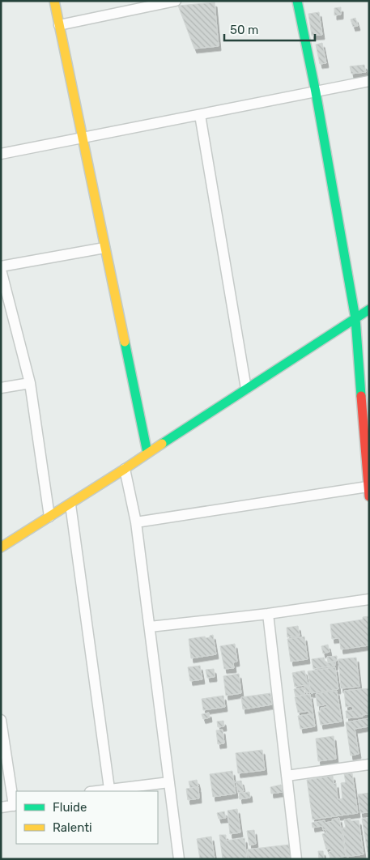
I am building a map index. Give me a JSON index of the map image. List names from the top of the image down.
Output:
{
  "legend": ["Fluide", "Ralenti"],
  "scale_bar": "50 m"
}
